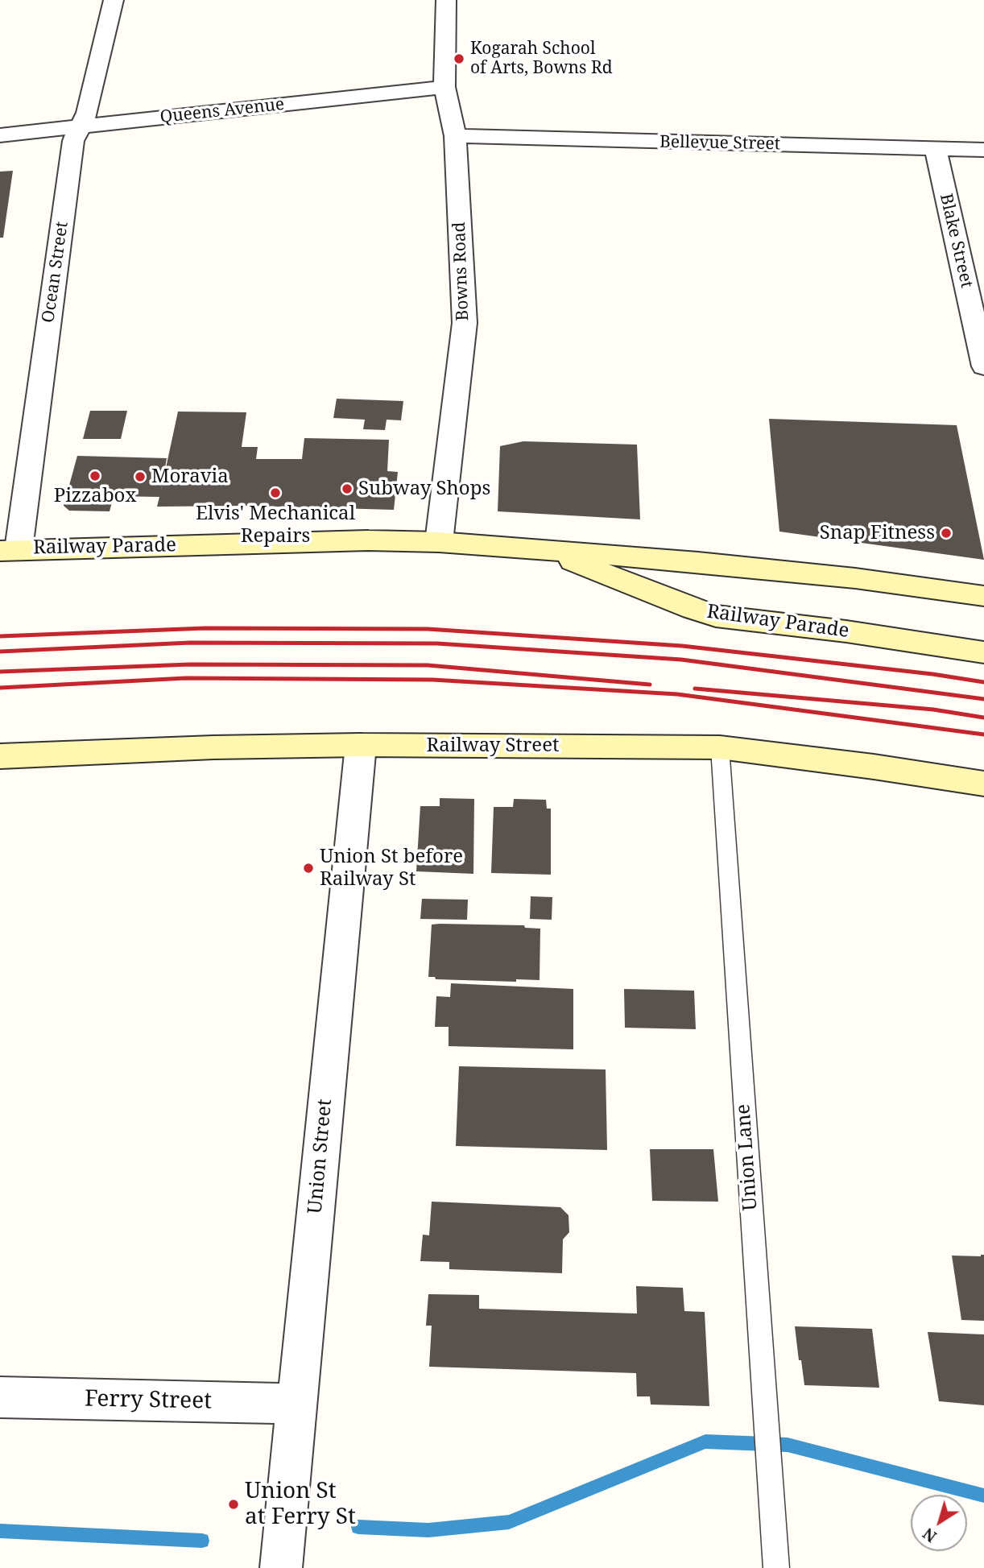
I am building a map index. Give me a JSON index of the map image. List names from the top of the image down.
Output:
{
  "streets": {
    "main road": ["Railway Parade", "Railway Street"],
    "street": [
      "Queens Avenue",
      "Bellevue Street",
      "Blake Street",
      "Bowns Road",
      "Ocean Street",
      "Union Street",
      "Ferry Street"
    ],
    "lane": ["Union Lane"]
  },
  "crossings": [
    ["Queens Avenue", "Bowns Road"],
    ["Queens Avenue", "Ocean Street"],
    ["Bellevue Street", "Blake Street"],
    ["Bellevue Street", "Bowns Road"],
    ["Bowns Road", "Railway Parade"],
    ["Ocean Street", "Railway Parade"],
    ["Railway Street", "Union Street"],
    ["Railway Street", "Union Lane"],
    ["Union Street", "Ferry Street"]
  ],
  "places": [
    "Kogarah School of Arts, Bowns Rd",
    "Pizzabox",
    "Moravia",
    "Subway Shops",
    "Elvis' Mechanical Repairs",
    "Snap Fitness",
    "Union St before Railway St",
    "Union St at Ferry St"
  ],
  "north": "bottom left"
}
